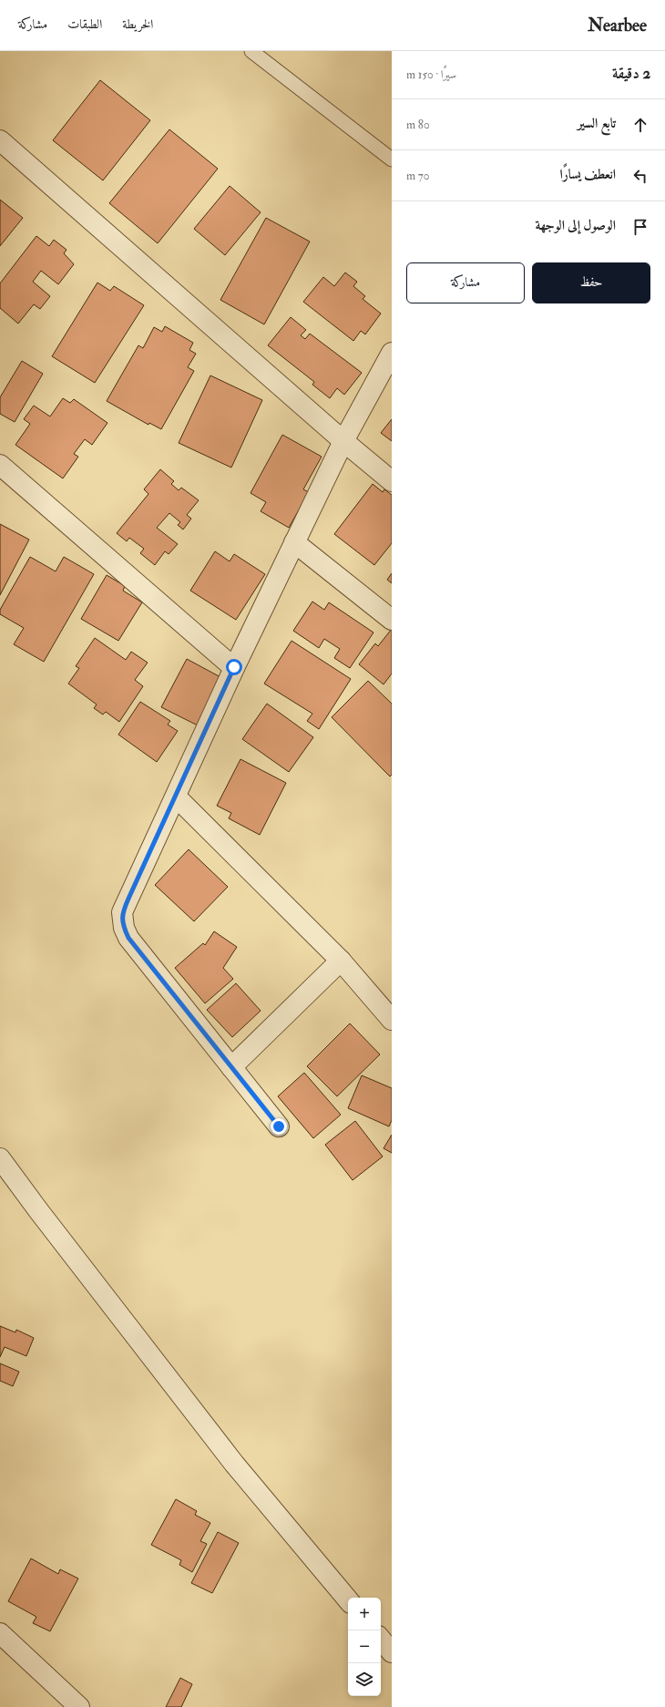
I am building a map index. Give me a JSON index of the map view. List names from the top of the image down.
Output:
{
  "page": {
    "header": "Nearbee",
    "nav": ["الخريطة", "الطبقات", "مشاركة"],
    "heading": ["2 دقيقة", "سيرًا · 150 m"],
    "list": [
      ["تابع السير", "80 m"],
      ["انعطف يسارًا", "70 m"],
      "الوصول إلى الوجهة"
    ],
    "buttons": ["حفظ", "مشاركة"],
    "map_buttons": ["+", "−"]
  }
}
